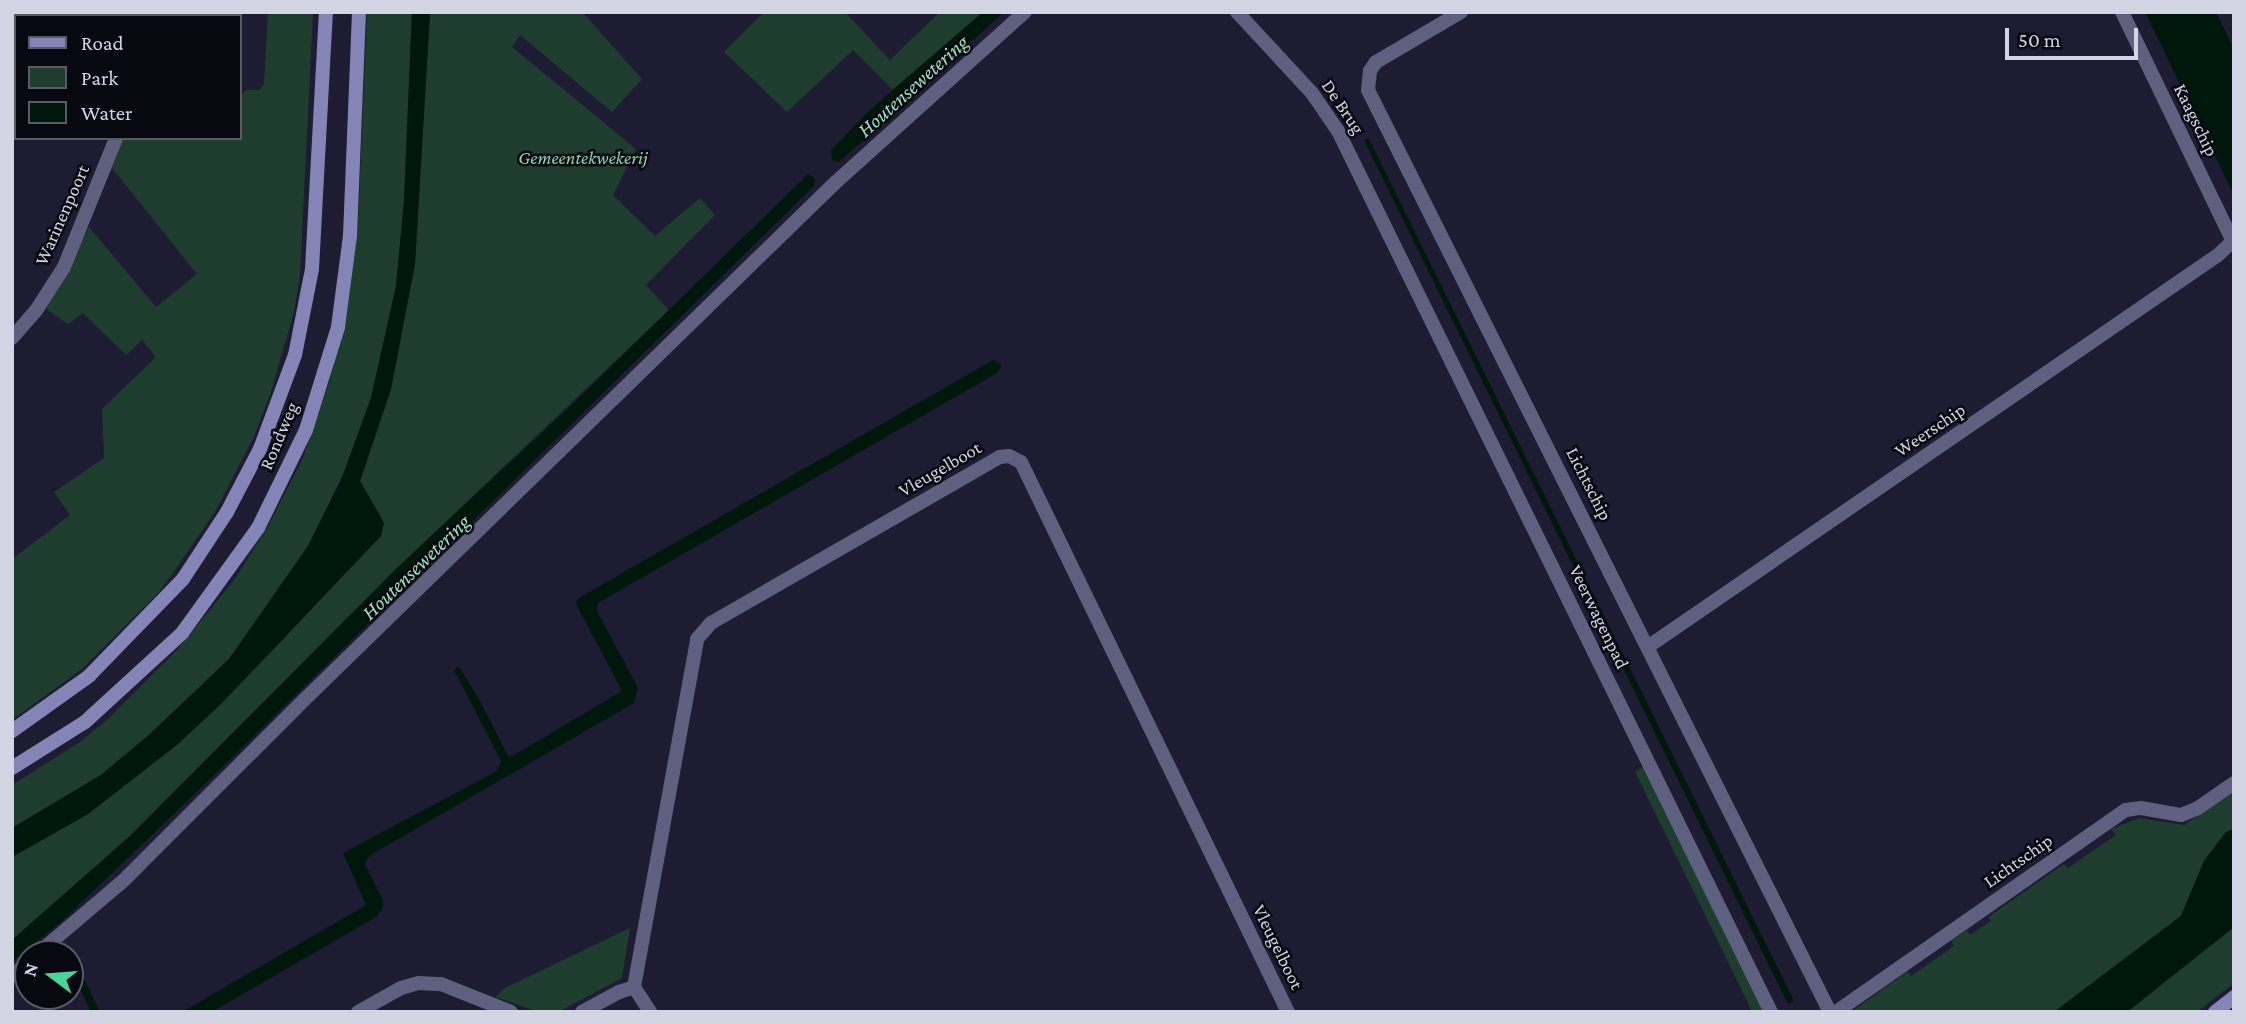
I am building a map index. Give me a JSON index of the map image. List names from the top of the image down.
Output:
{
  "streets": {
    "main road": ["Rondweg"],
    "street": [
      "De Brug",
      "Kaagschip",
      "Warinenpoort",
      "Weerschip",
      "Vleugelboot",
      "Lichtschip",
      "Veerwagenpad"
    ]
  },
  "crossings": [
    ["De Brug", "Veerwagenpad"],
    ["Kaagschip", "Weerschip"],
    ["Weerschip", "Lichtschip"]
  ],
  "water": ["Houtensewetering"],
  "parks": ["Gemeentekwekerij"],
  "legend": ["Road", "Park", "Water"],
  "scale_bar": "50 m",
  "north": "left"
}
